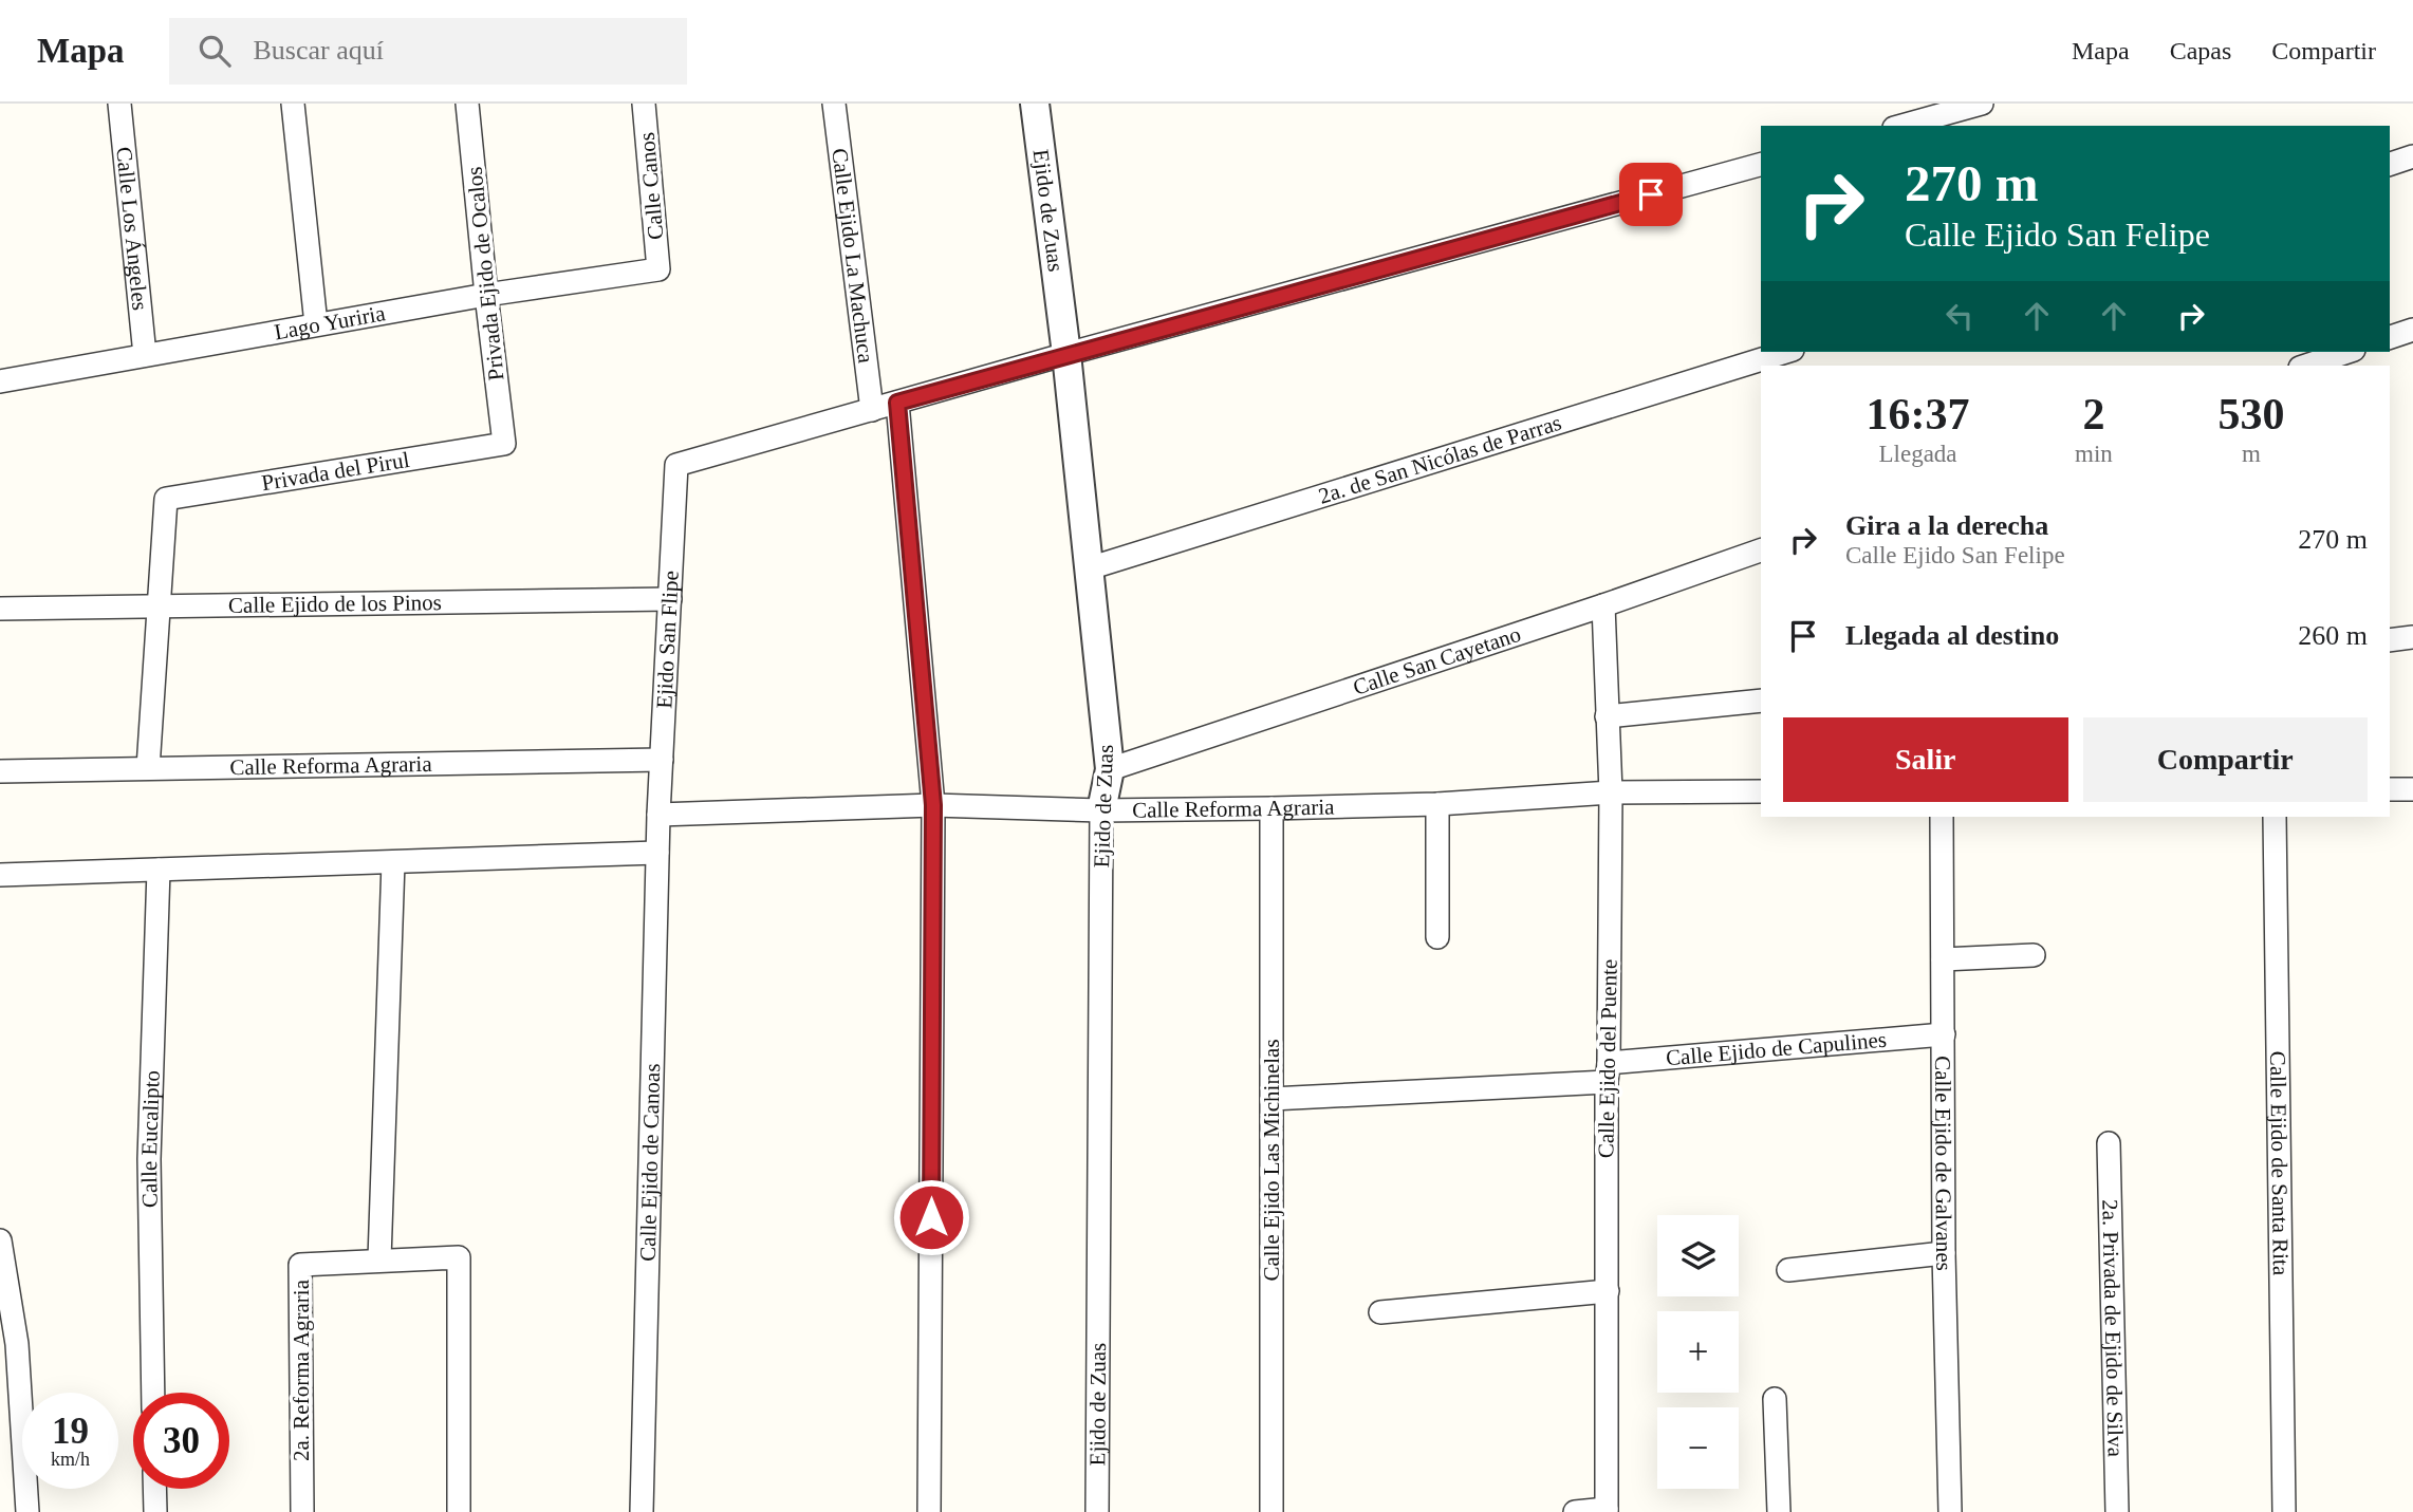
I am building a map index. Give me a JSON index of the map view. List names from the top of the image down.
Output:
{
  "streets": {
    "street": [
      "Calle Canos",
      "Ejido de Zuas",
      "Calle Los Ángeles",
      "Calle Ejido La Machuca",
      "Privada Ejido de Ocalos",
      "Lago Yuriria",
      "2a. de San Nicólas de Parras",
      "Privada del Pirul",
      "Calle Ejido de los Pinos",
      "Ejido San Flipe",
      "Calle San Cayetano",
      "Calle Reforma Agraria",
      "Calle Ejido de Capulines",
      "Calle Ejido del Puente",
      "Calle Eucalipto",
      "Calle Ejido Las Michinelas",
      "Calle Ejido de Canoas",
      "Calle Ejido de Galvanes",
      "Calle Ejido de Santa Rita",
      "2a. Privada de Ejido de Silva",
      "2a. Reforma Agraria"
    ]
  },
  "crossings": [
    ["Calle Canos", "Lago Yuriria"],
    ["Ejido de Zuas", "2a. de San Nicólas de Parras"],
    ["Ejido de Zuas", "Calle San Cayetano"],
    ["Ejido de Zuas", "Calle Reforma Agraria"],
    ["Calle Los Ángeles", "Lago Yuriria"],
    ["Calle Ejido La Machuca", "Ejido San Flipe"],
    ["Privada Ejido de Ocalos", "Lago Yuriria"],
    ["Privada Ejido de Ocalos", "Privada del Pirul"],
    ["Privada del Pirul", "Calle Ejido de los Pinos"],
    ["Calle Ejido de los Pinos", "Ejido San Flipe"],
    ["Ejido San Flipe", "Calle Reforma Agraria"],
    ["Ejido San Flipe", "Calle Ejido de Canoas"],
    ["Calle San Cayetano", "Calle Ejido del Puente"],
    ["Calle Reforma Agraria", "Calle Ejido del Puente"],
    ["Calle Reforma Agraria", "Calle Ejido Las Michinelas"],
    ["Calle Reforma Agraria", "Calle Ejido de Canoas"],
    ["Calle Ejido de Capulines", "Calle Ejido del Puente"],
    ["Calle Ejido de Capulines", "Calle Ejido Las Michinelas"],
    ["Calle Ejido de Capulines", "Calle Ejido de Galvanes"]
  ],
  "page": {
    "header": "Mapa",
    "search": "Buscar aquí",
    "nav": ["Mapa", "Capas", "Compartir"],
    "turn": ["270 m", "Calle Ejido San Felipe"],
    "eta": [
      "16:37",
      "Llegada",
      "2",
      "min",
      "530",
      "m"
    ],
    "list": [
      {
        "name": "Gira a la derecha",
        "note": "Calle Ejido San Felipe",
        "value": "270 m"
      },
      {
        "name": "Llegada al destino",
        "value": "260 m"
      }
    ],
    "buttons": ["Salir", "Compartir"],
    "map_buttons": ["+", "−"],
    "speed": "19 km/h",
    "limit": "30"
  }
}
